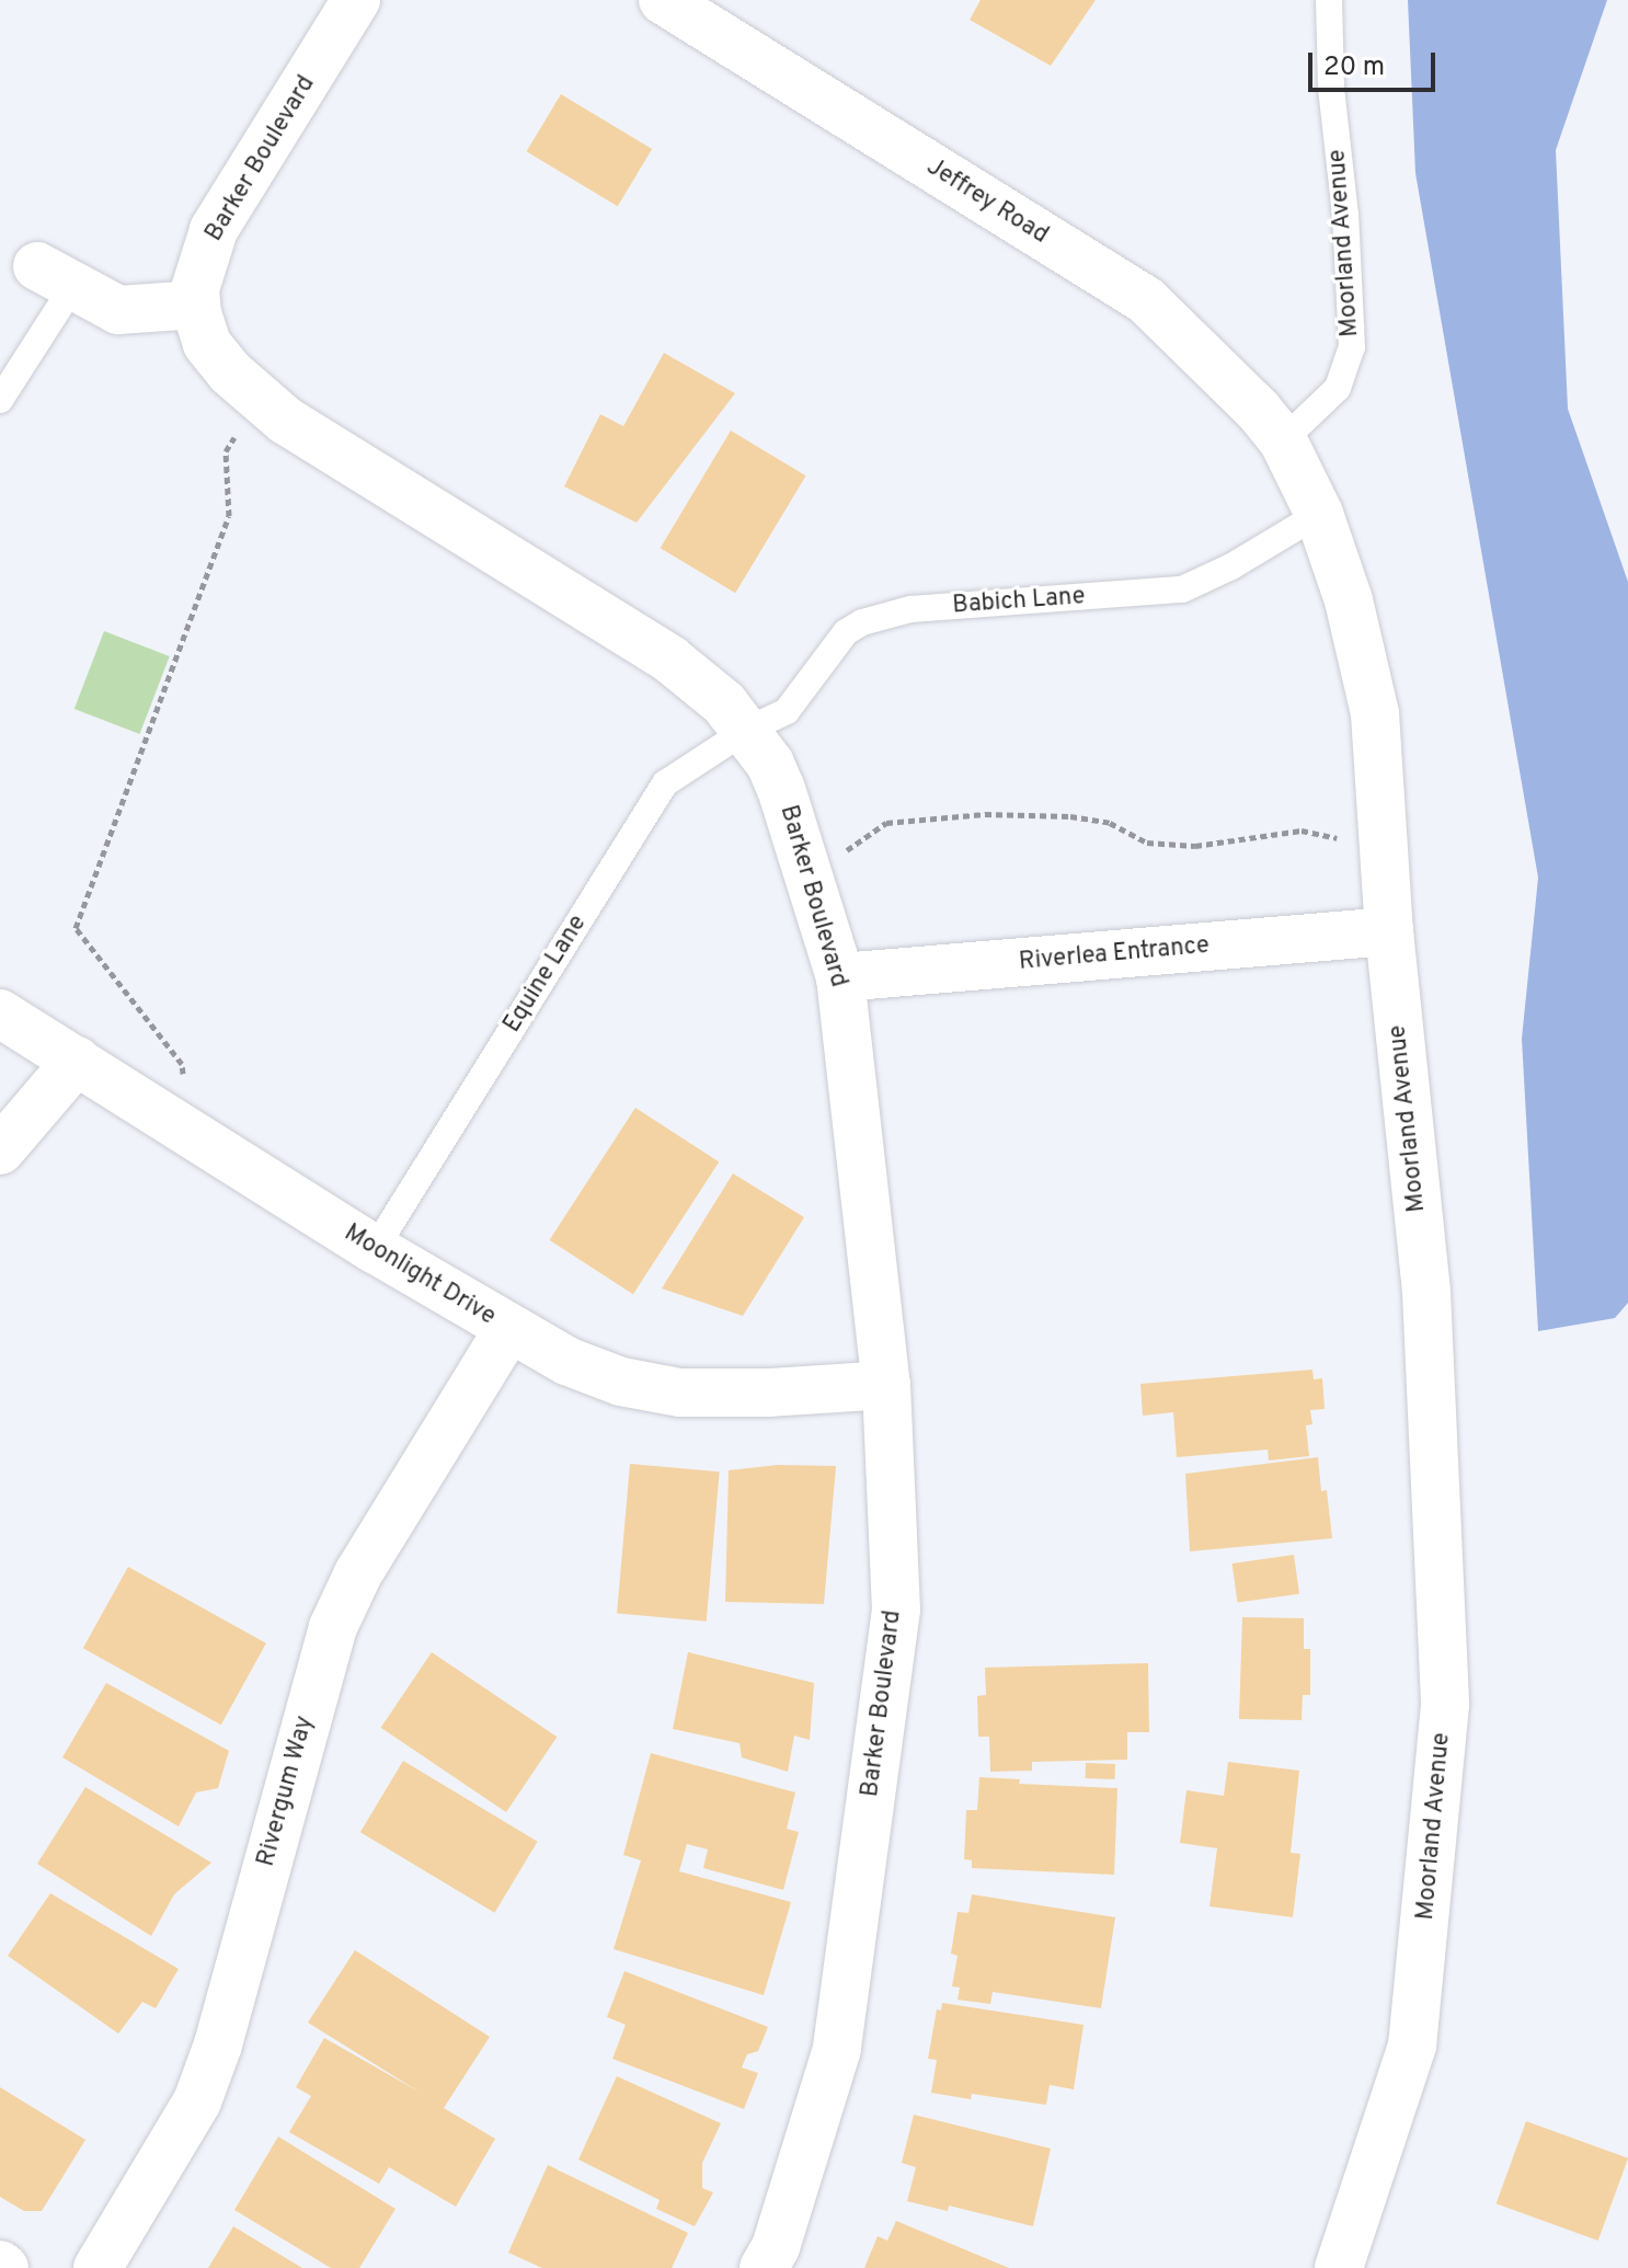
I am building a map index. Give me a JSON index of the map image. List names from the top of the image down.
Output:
{
  "streets": {
    "street": [
      "Barker Boulevard",
      "Jeffrey Road",
      "Moorland Avenue",
      "Riverlea Entrance",
      "Moonlight Drive",
      "Rivergum Way"
    ],
    "lane": ["Babich Lane", "Equine Lane"]
  },
  "crossings": [
    ["Barker Boulevard", "Babich Lane"],
    ["Barker Boulevard", "Riverlea Entrance"],
    ["Barker Boulevard", "Equine Lane"],
    ["Barker Boulevard", "Moonlight Drive"],
    ["Jeffrey Road", "Moorland Avenue"],
    ["Moorland Avenue", "Babich Lane"],
    ["Moorland Avenue", "Riverlea Entrance"],
    ["Babich Lane", "Equine Lane"],
    ["Equine Lane", "Moonlight Drive"],
    ["Moonlight Drive", "Rivergum Way"]
  ],
  "scale_bar": "20 m"
}
